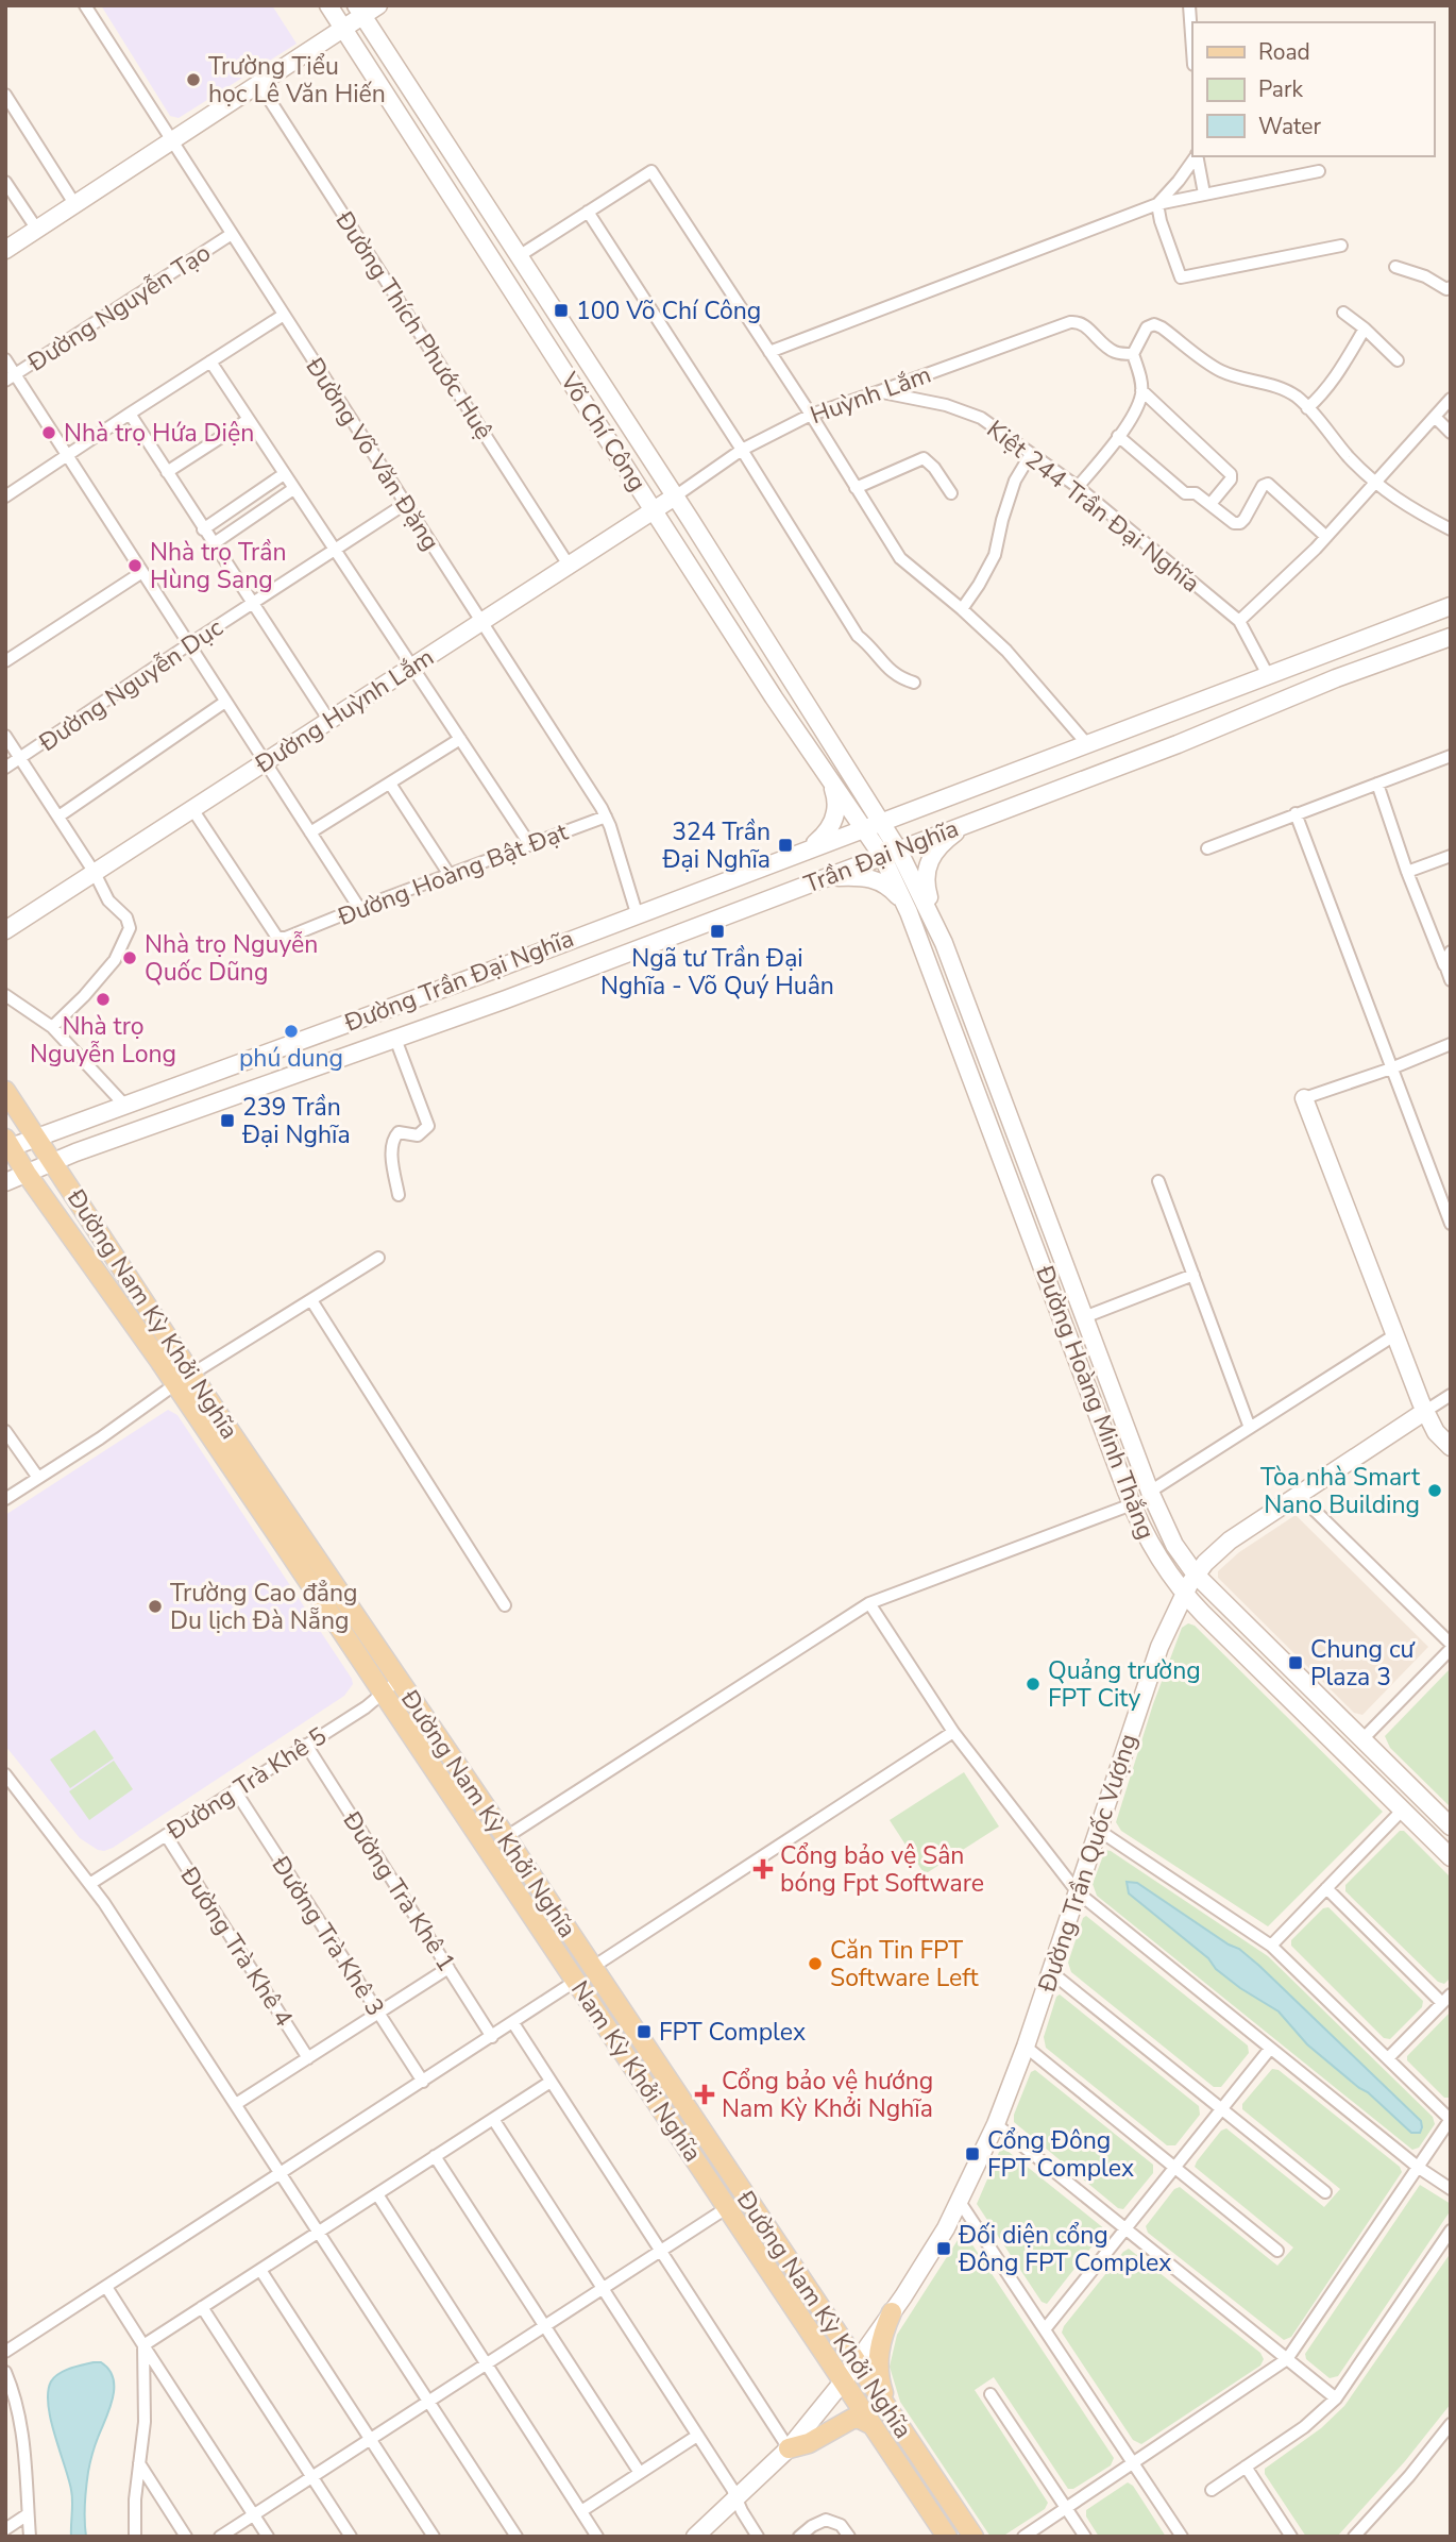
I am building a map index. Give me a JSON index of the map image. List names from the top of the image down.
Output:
{
  "streets": {
    "main road": [
      "Võ Chí Công",
      "Đường Huỳnh Lắm",
      "Trần Đại Nghĩa",
      "Đường Trần Đại Nghĩa",
      "Đường Nam Kỳ Khởi Nghĩa",
      "Đường Hoàng Minh Thắng",
      "Đường Trần Quốc Vượng",
      "Nam Kỳ Khởi Nghĩa"
    ],
    "street": [
      "Đường Nguyễn Tạo",
      "Đường Thích Phước Huệ",
      "Huỳnh Lắm",
      "Đường Võ Văn Đặng",
      "Kiệt 244 Trần Đại Nghĩa",
      "Đường Nguyễn Dục",
      "Đường Hoàng Bật Đạt",
      "Đường Trà Khê 5",
      "Đường Trà Khê 1",
      "Đường Trà Khê 3",
      "Đường Trà Khê 4"
    ]
  },
  "crossings": [
    ["Đường Nguyễn Tạo", "Đường Võ Văn Đặng"],
    ["Đường Thích Phước Huệ", "Đường Huỳnh Lắm"],
    ["Huỳnh Lắm", "Võ Chí Công"],
    ["Huỳnh Lắm", "Kiệt 244 Trần Đại Nghĩa"],
    ["Huỳnh Lắm", "Đường Huỳnh Lắm"],
    ["Võ Chí Công", "Đường Huỳnh Lắm"],
    ["Võ Chí Công", "Trần Đại Nghĩa"],
    ["Võ Chí Công", "Đường Trần Đại Nghĩa"],
    ["Võ Chí Công", "Đường Hoàng Minh Thắng"],
    ["Đường Võ Văn Đặng", "Đường Nguyễn Dục"],
    ["Đường Võ Văn Đặng", "Đường Huỳnh Lắm"],
    ["Đường Võ Văn Đặng", "Đường Hoàng Bật Đạt"],
    ["Đường Võ Văn Đặng", "Đường Trần Đại Nghĩa"],
    ["Kiệt 244 Trần Đại Nghĩa", "Trần Đại Nghĩa"],
    ["Đường Huỳnh Lắm", "Đường Hoàng Bật Đạt"],
    ["Trần Đại Nghĩa", "Đường Trần Đại Nghĩa"],
    ["Trần Đại Nghĩa", "Đường Nam Kỳ Khởi Nghĩa"],
    ["Trần Đại Nghĩa", "Đường Hoàng Minh Thắng"],
    ["Đường Trần Đại Nghĩa", "Đường Nam Kỳ Khởi Nghĩa"],
    ["Đường Nam Kỳ Khởi Nghĩa", "Đường Trà Khê 5"],
    ["Đường Nam Kỳ Khởi Nghĩa", "Đường Trần Quốc Vượng"],
    ["Đường Nam Kỳ Khởi Nghĩa", "Nam Kỳ Khởi Nghĩa"],
    ["Đường Hoàng Minh Thắng", "Đường Trần Quốc Vượng"],
    ["Đường Trà Khê 5", "Đường Trà Khê 1"],
    ["Đường Trà Khê 5", "Đường Trà Khê 3"],
    ["Đường Trà Khê 5", "Đường Trà Khê 4"],
    ["Đường Trà Khê 5", "Nam Kỳ Khởi Nghĩa"],
    ["Đường Trần Quốc Vượng", "Nam Kỳ Khởi Nghĩa"]
  ],
  "places": {
    "other": [
      "Trường Tiểu học Lê Văn Hiến",
      "Nhà trọ Hứa Diện",
      "Nhà trọ Trần Hùng Sang",
      "Nhà trọ Nguyễn Quốc Dũng",
      "Nhà trọ Nguyễn Long",
      "phú dung",
      "Tòa nhà Smart Nano Building",
      "Trường Cao đẳng Du lịch Đà Nẵng",
      "Quảng trường FPT City",
      "Căn Tin FPT Software Left"
    ],
    "transit": [
      "100 Võ Chí Công",
      "324 Trần Đại Nghĩa",
      "Ngã tư Trần Đại Nghĩa - Võ Quý Huân",
      "239 Trần Đại Nghĩa",
      "Chung cư Plaza 3",
      "FPT Complex",
      "Cổng Đông FPT Complex",
      "Đối diện cổng Đông FPT Complex"
    ],
    "health": ["Cổng bảo vệ Sân bóng Fpt Software", "Cổng bảo vệ hướng Nam Kỳ Khởi Nghĩa"]
  },
  "legend": ["Road", "Park", "Water"]
}
